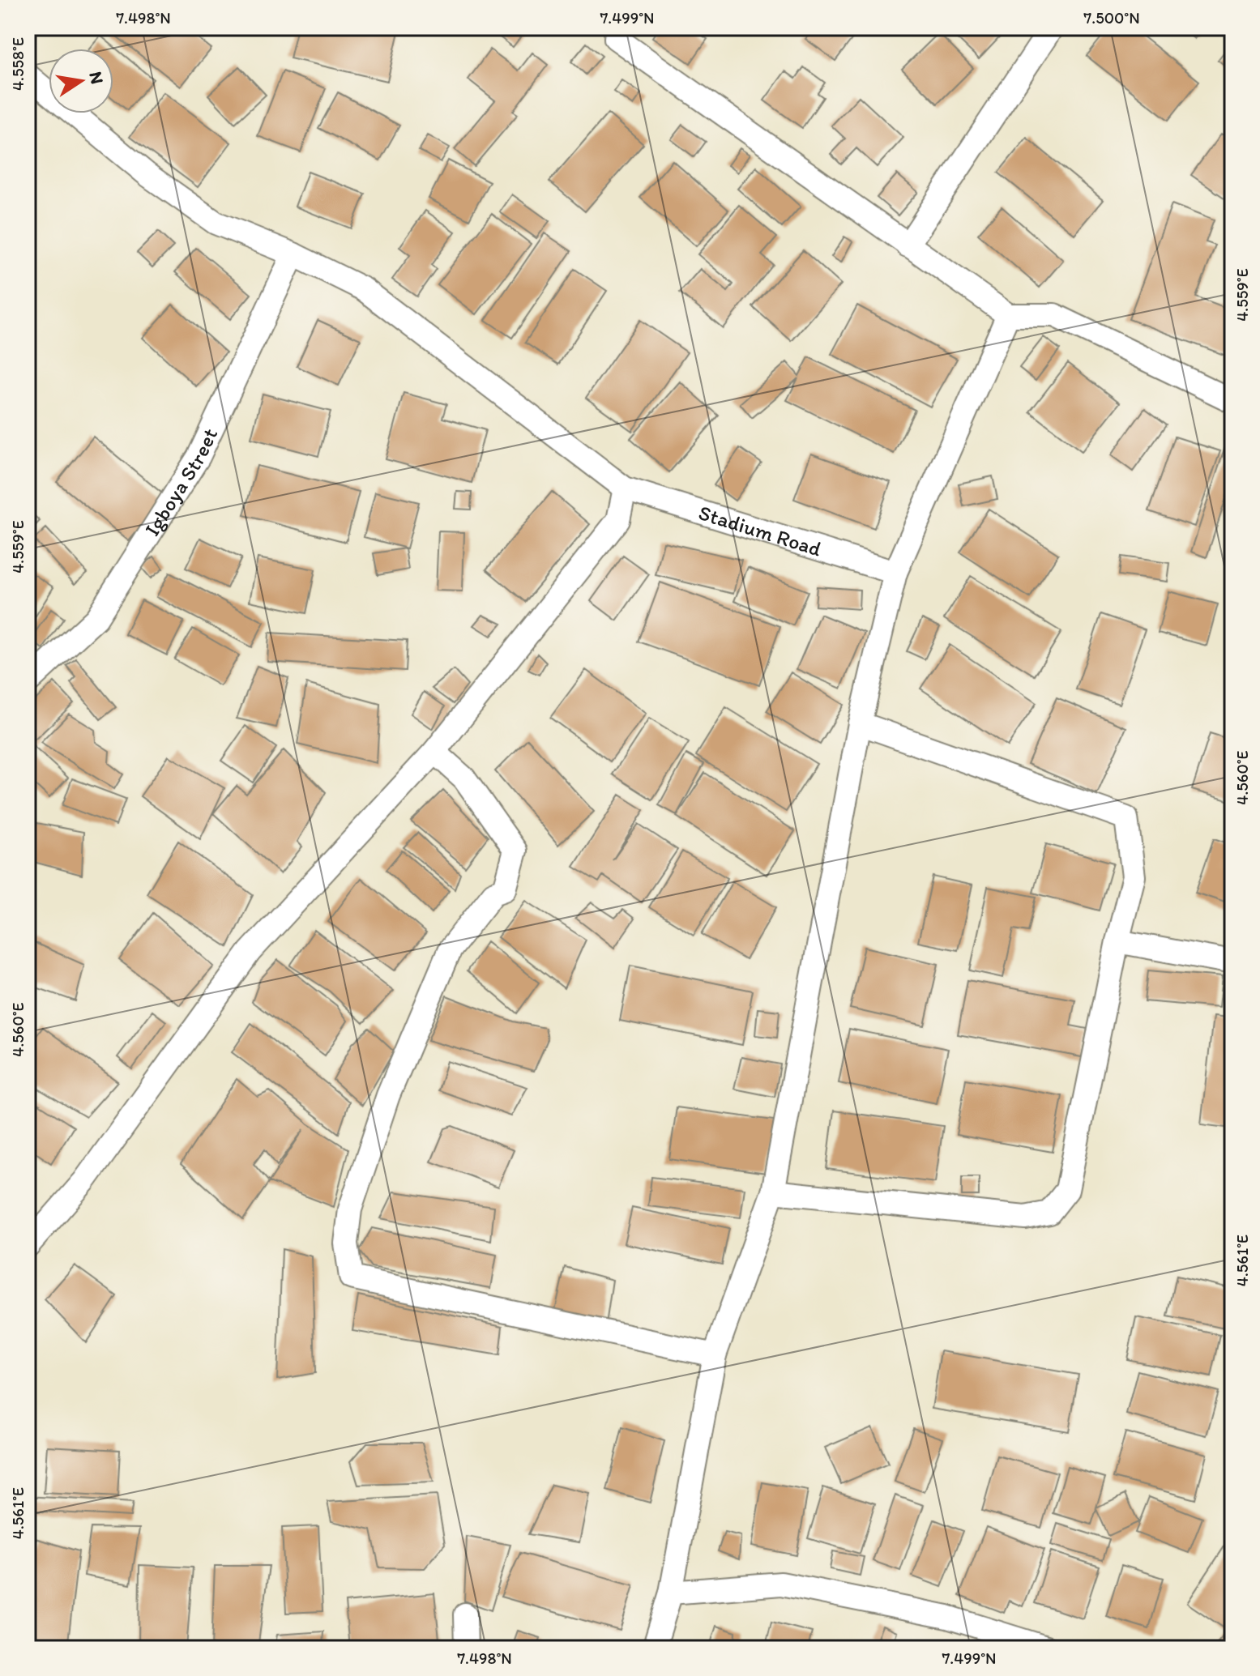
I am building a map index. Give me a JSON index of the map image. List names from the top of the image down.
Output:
{
  "streets": {
    "street": ["Igboya Street", "Stadium Road"]
  },
  "north": "right",
  "coordinates": [
    "7.498°N",
    "7.499°N",
    "7.500°N",
    "4.558°E",
    "4.559°E",
    "4.560°E",
    "4.561°E"
  ]
}
